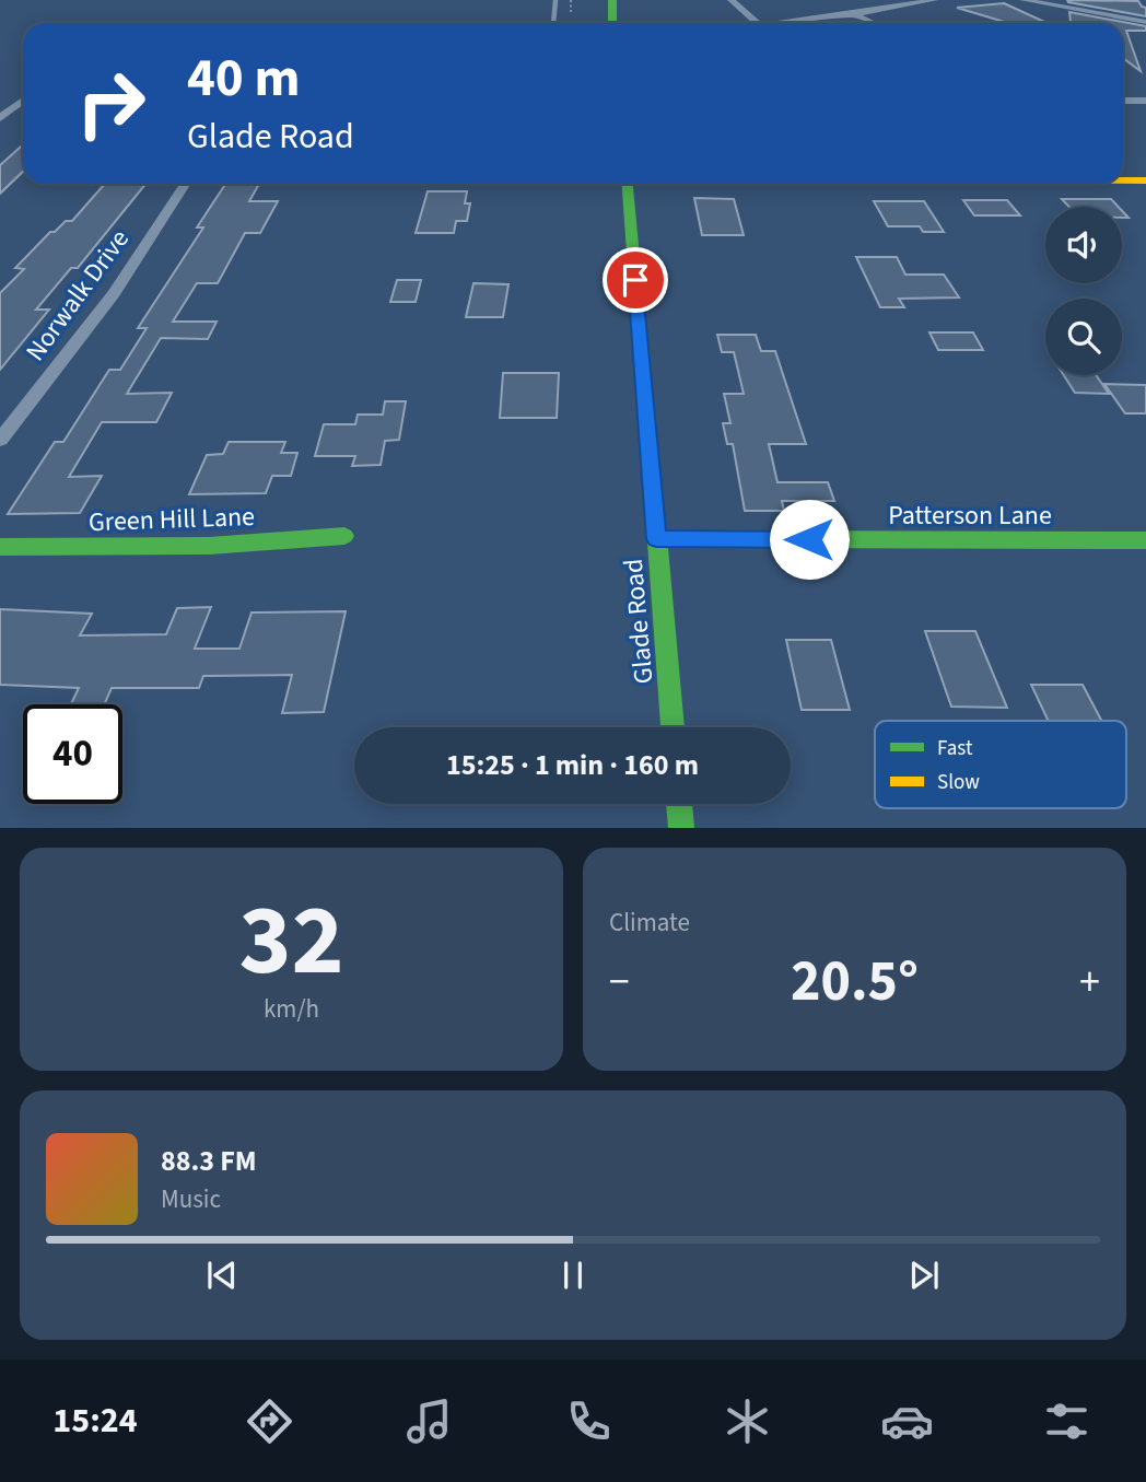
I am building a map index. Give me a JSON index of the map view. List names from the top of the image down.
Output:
{
  "streets": {
    "street": [
      "Norwalk Drive",
      "Patterson Lane",
      "Green Hill Lane",
      "Glade Road"
    ]
  },
  "crossings": [
    ["Patterson Lane", "Glade Road"]
  ],
  "legend": ["Fast", "Slow"],
  "page": {
    "turn": ["40 m", "Glade Road"],
    "limit": "40",
    "trip": "15:25 · 1 min · 160 m",
    "tile": [
      ["32", "km/h"],
      "Climate"
    ],
    "heat": ["−", "20.5°", "+"],
    "song": ["88.3 FM", "Music"],
    "tabs": "15:24"
  }
}
